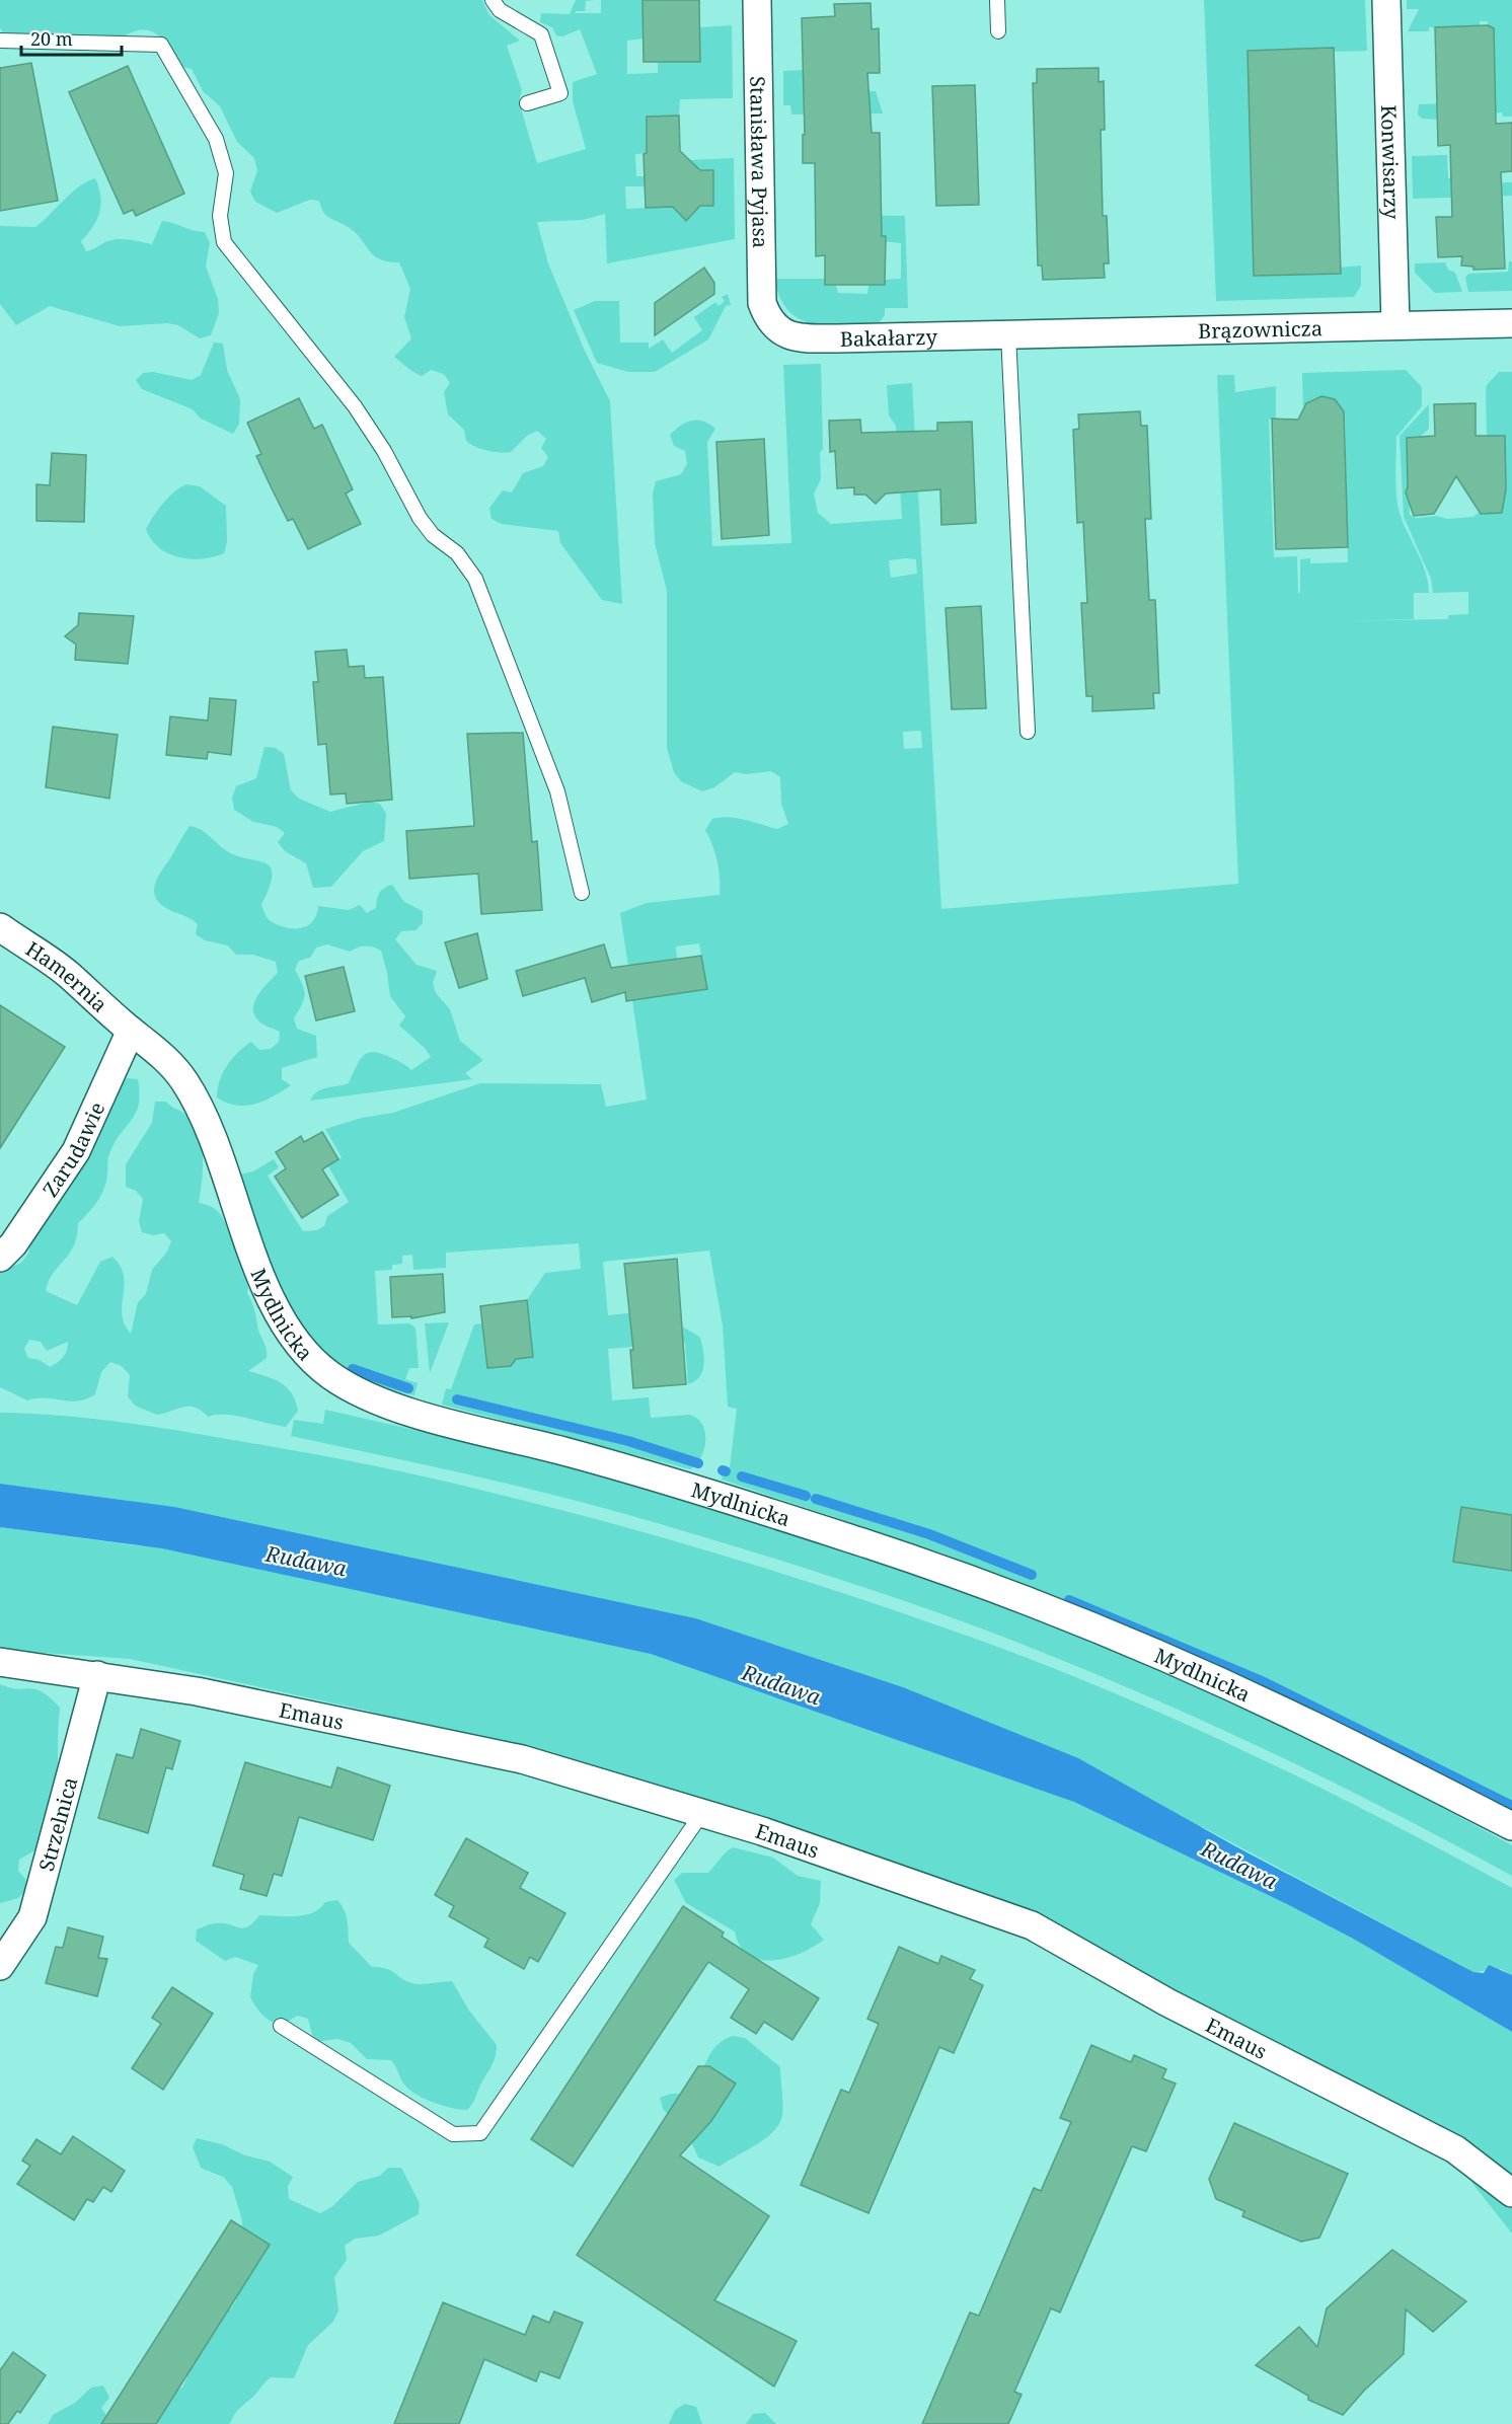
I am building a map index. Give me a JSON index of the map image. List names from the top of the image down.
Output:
{
  "streets": {
    "street": [
      "Konwisarzy",
      "Stanisława Pyjasa",
      "Brązownicza",
      "Bakałarzy",
      "Hamernia",
      "Zarudawie",
      "Mydlnicka",
      "Emaus",
      "Strzelnica"
    ]
  },
  "crossings": [
    ["Konwisarzy", "Brązownicza"],
    ["Stanisława Pyjasa", "Bakałarzy"],
    ["Brązownicza", "Bakałarzy"],
    ["Hamernia", "Zarudawie"],
    ["Hamernia", "Mydlnicka"],
    ["Zarudawie", "Mydlnicka"],
    ["Emaus", "Strzelnica"]
  ],
  "water": ["Rudawa"],
  "scale_bar": "20 m"
}
